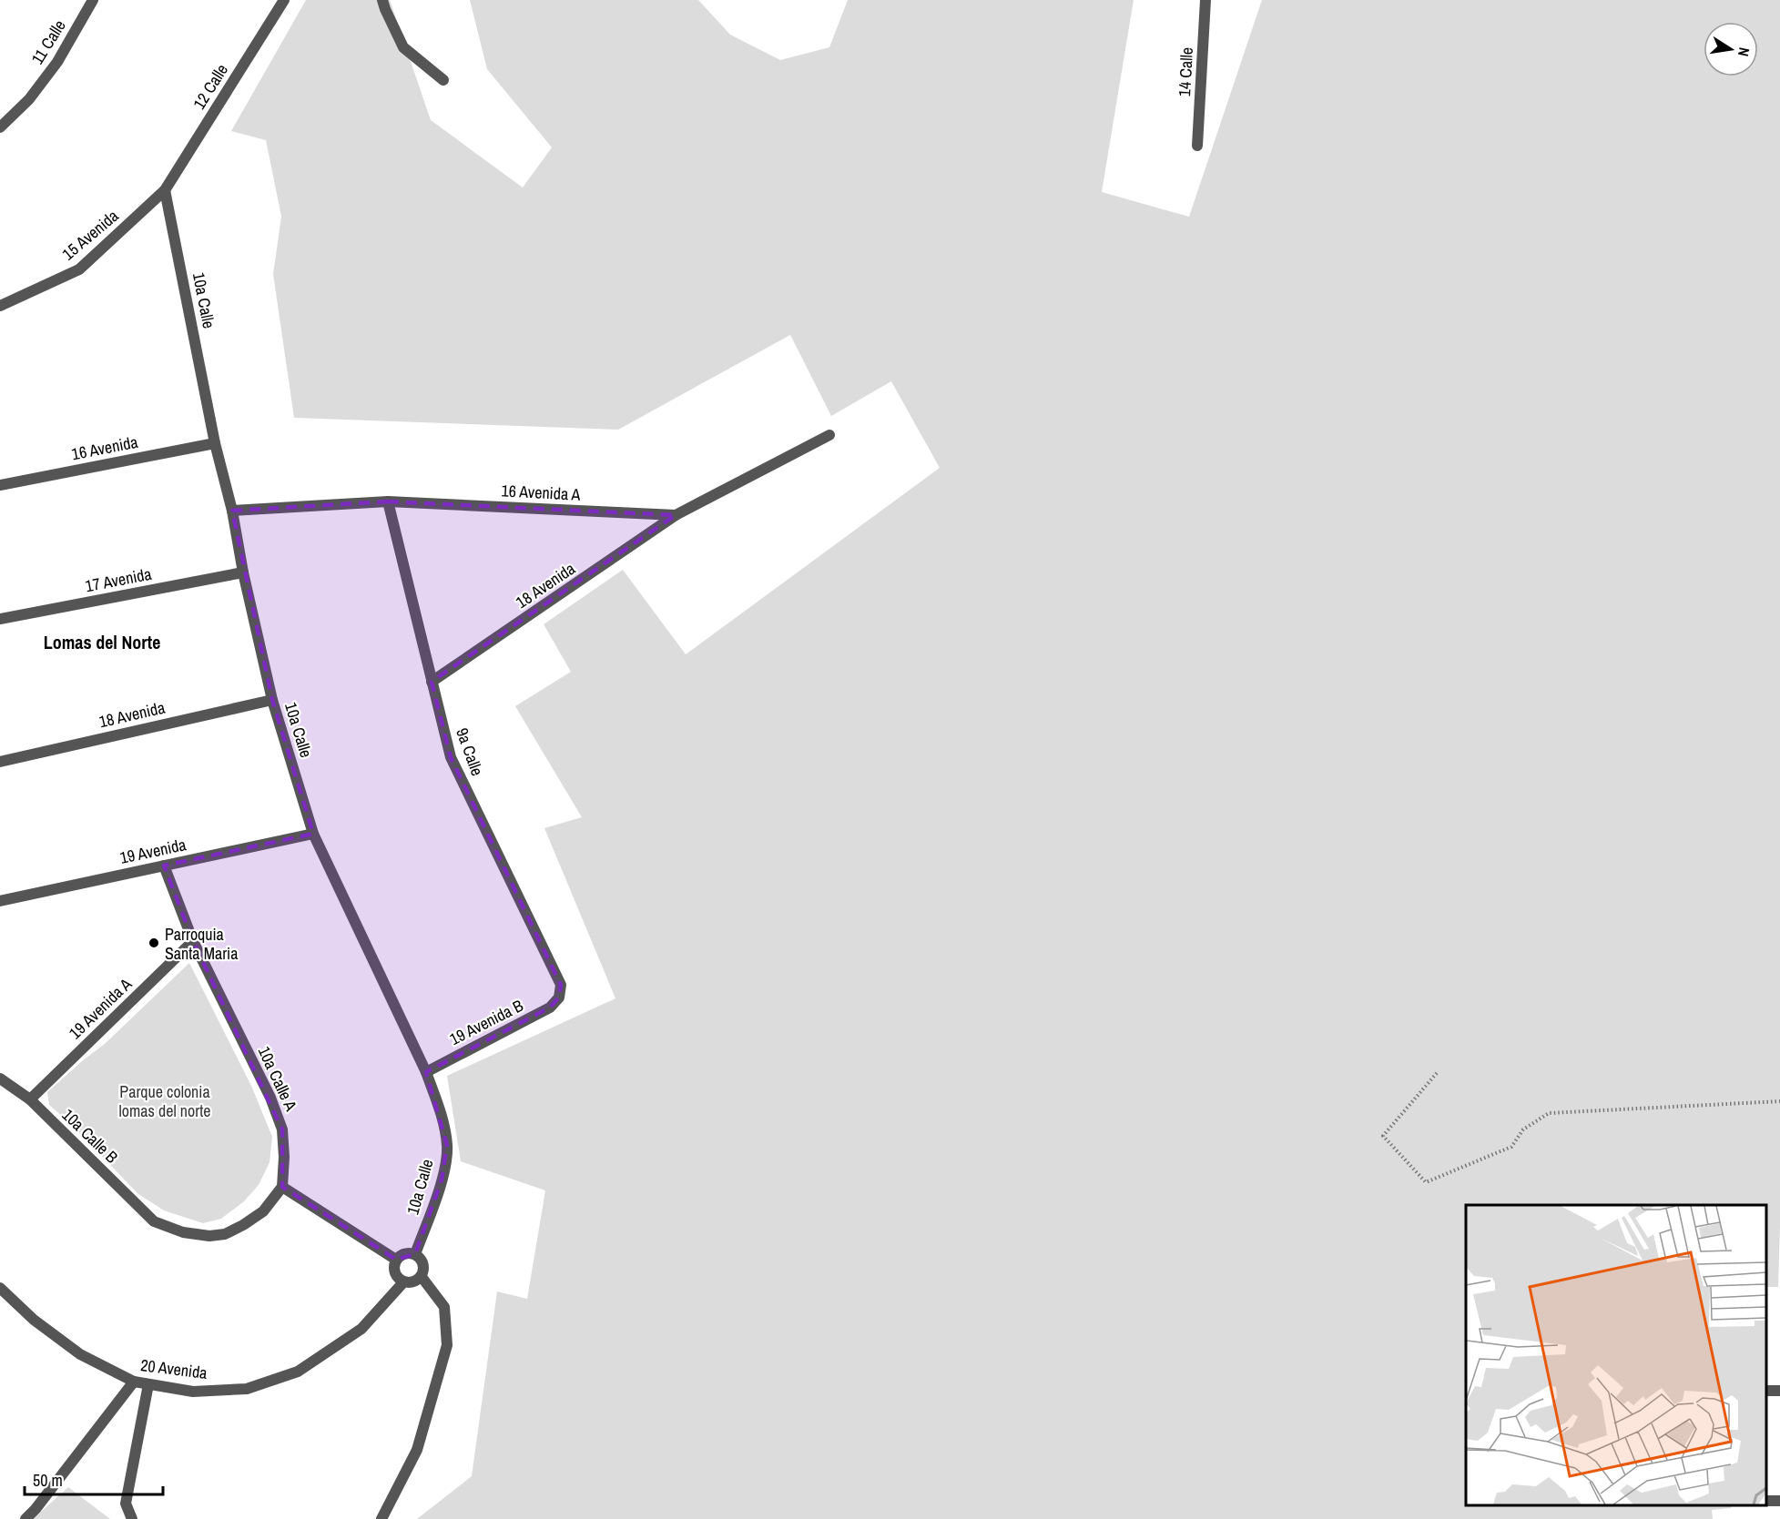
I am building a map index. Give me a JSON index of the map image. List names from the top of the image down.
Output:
{
  "streets": {
    "street": [
      "11 Calle",
      "14 Calle",
      "12 Calle",
      "15 Avenida",
      "10a Calle",
      "16 Avenida",
      "16 Avenida A",
      "17 Avenida",
      "18 Avenida",
      "9a Calle",
      "19 Avenida",
      "19 Avenida A",
      "19 Avenida B",
      "10a Calle A",
      "10a Calle B",
      "20 Avenida"
    ]
  },
  "crossings": [
    ["12 Calle", "15 Avenida"],
    ["12 Calle", "10a Calle"],
    ["15 Avenida", "10a Calle"],
    ["10a Calle", "16 Avenida"],
    ["10a Calle", "16 Avenida A"],
    ["10a Calle", "17 Avenida"],
    ["10a Calle", "18 Avenida"],
    ["10a Calle", "19 Avenida"],
    ["10a Calle", "19 Avenida B"],
    ["10a Calle", "20 Avenida"],
    ["16 Avenida A", "18 Avenida"],
    ["16 Avenida A", "9a Calle"],
    ["18 Avenida", "9a Calle"],
    ["9a Calle", "19 Avenida B"],
    ["19 Avenida", "10a Calle A"],
    ["19 Avenida A", "10a Calle A"],
    ["19 Avenida A", "10a Calle B"],
    ["10a Calle A", "10a Calle B"]
  ],
  "districts": ["Lomas del Norte"],
  "parks": ["Parque colonia lomas del norte"],
  "places": ["Parroquia Santa Maria"],
  "scale_bar": "50 m",
  "north": "right"
}
